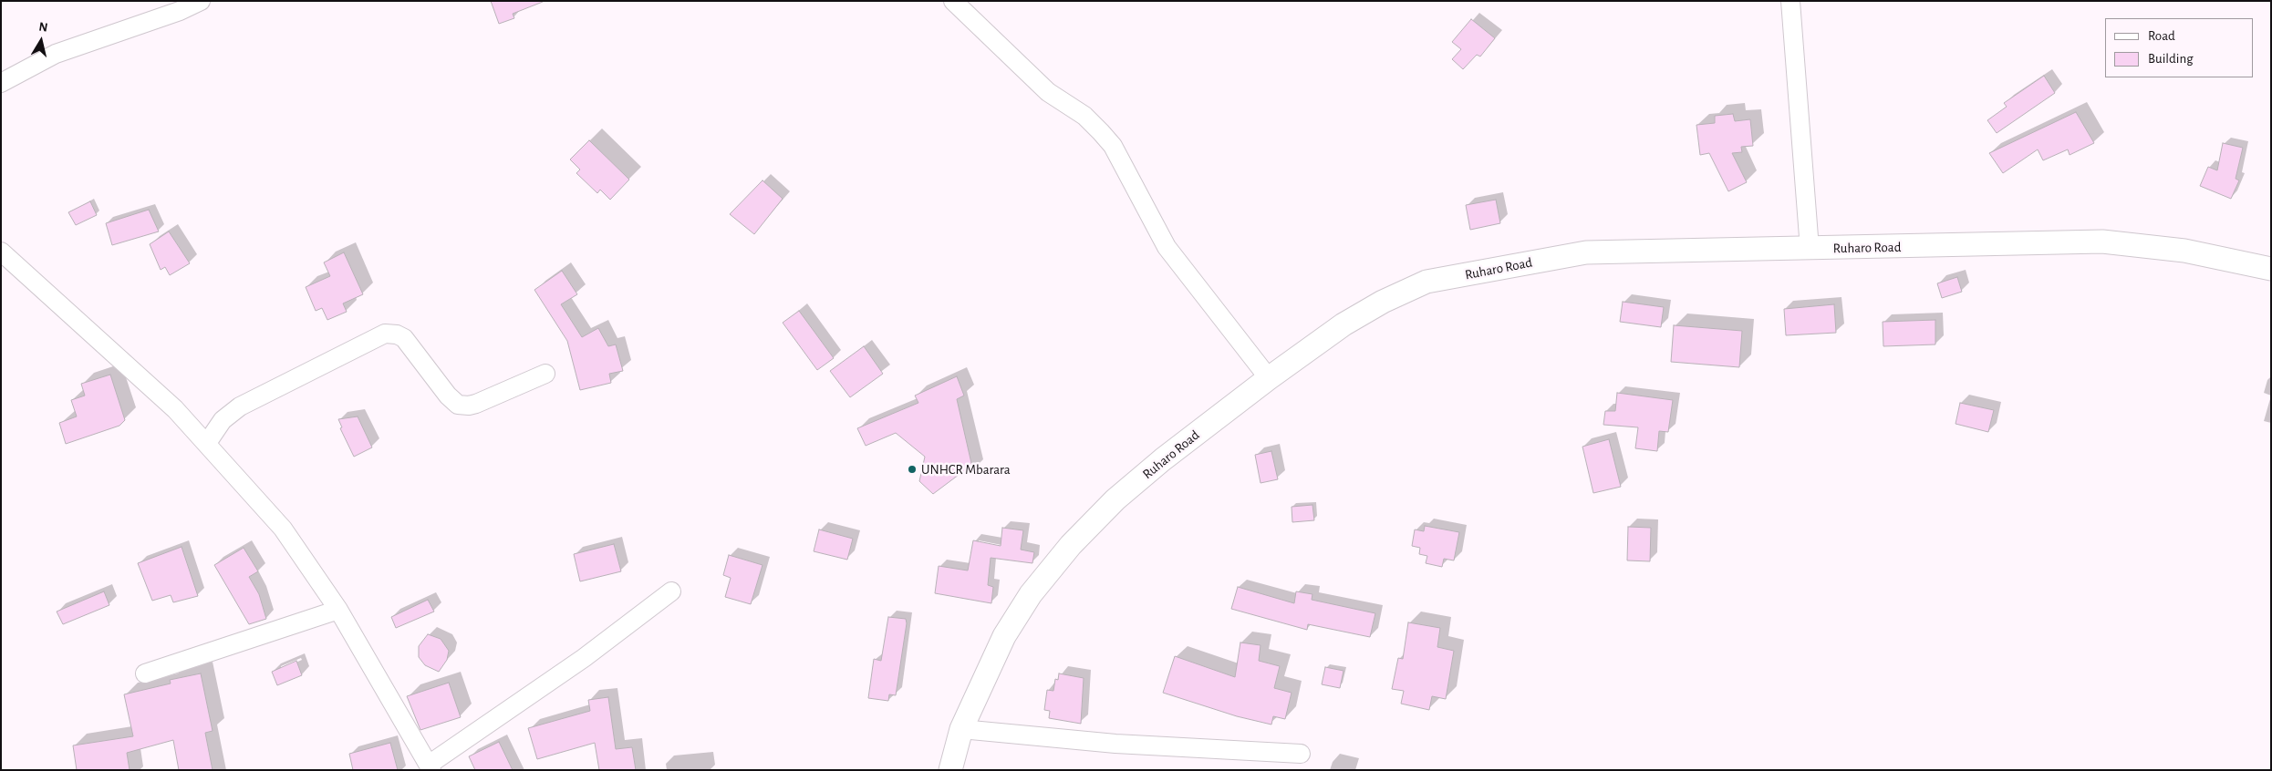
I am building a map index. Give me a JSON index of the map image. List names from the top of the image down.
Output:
{
  "streets": {
    "street": ["Ruharo Road"]
  },
  "places": ["UNHCR Mbarara"],
  "legend": ["Road", "Building"],
  "north": "top"
}
